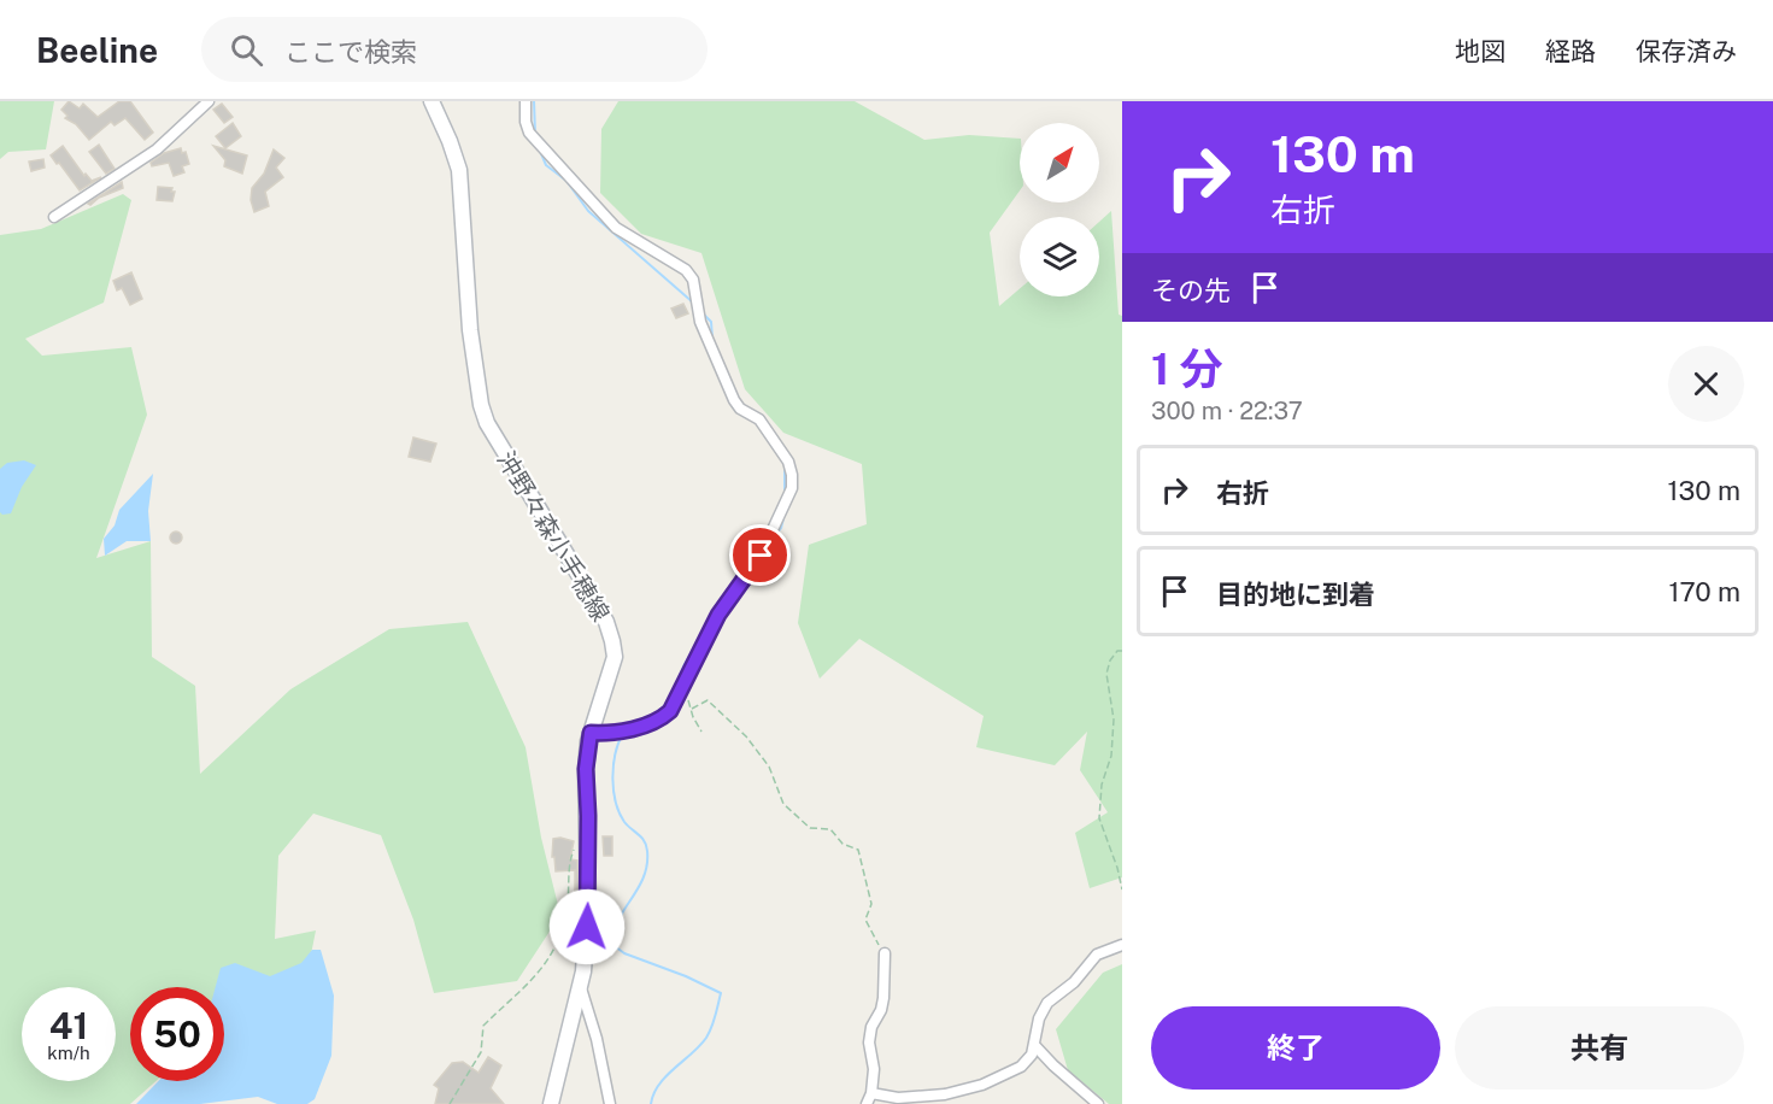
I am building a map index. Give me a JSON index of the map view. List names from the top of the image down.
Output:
{
  "streets": {
    "main road": ["沖野々森小手穂線"]
  },
  "north": "top right",
  "page": {
    "header": "Beeline",
    "search": "ここで検索",
    "nav": ["地図", "経路", "保存済み"],
    "turn": ["130 m", "右折"],
    "then": "その先",
    "heading": ["1 分", "300 m · 22:37"],
    "list": [
      {
        "name": "右折",
        "value": "130 m"
      },
      {
        "name": "目的地に到着",
        "value": "170 m"
      }
    ],
    "speed": "41 km/h",
    "limit": "50",
    "buttons": ["終了", "共有"]
  }
}
